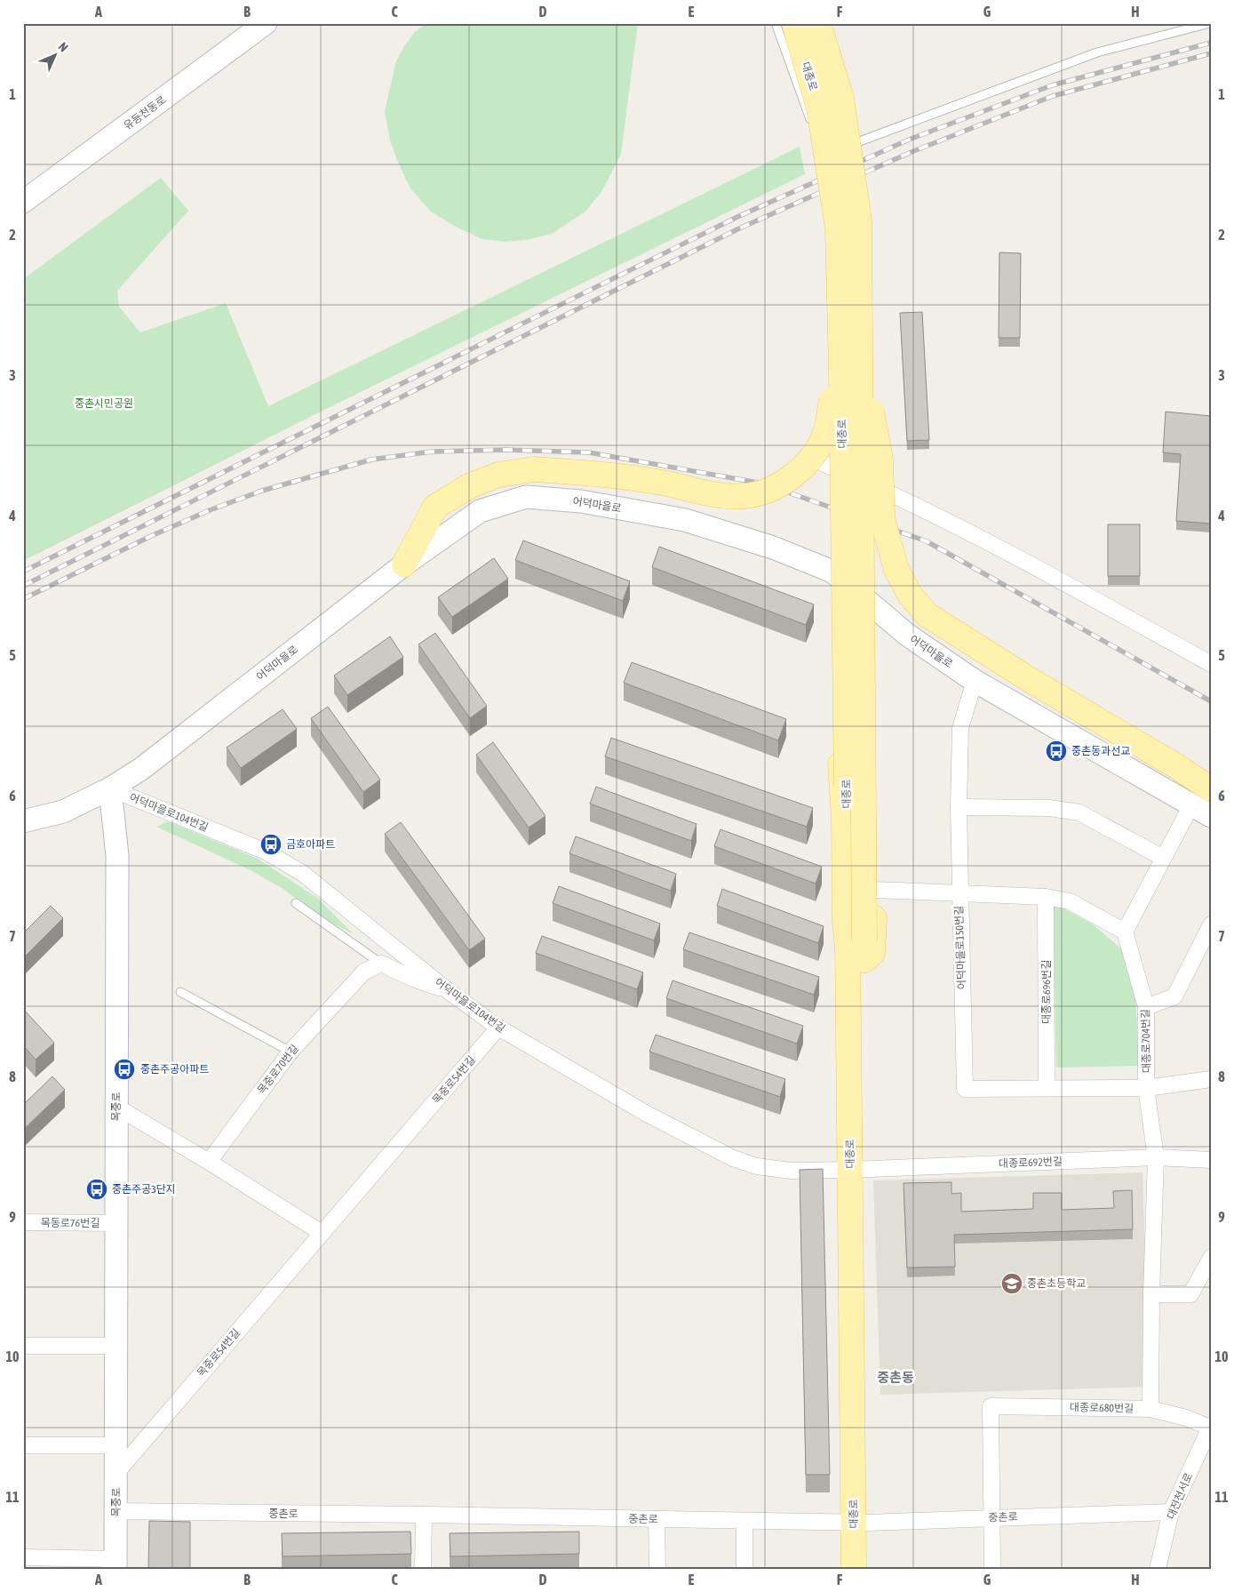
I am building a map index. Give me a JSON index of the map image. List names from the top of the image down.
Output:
{
  "streets": {
    "main road": [
      "대종로",
      "유등천동로",
      "어덕마을로",
      "목중로"
    ],
    "street": [
      "어덕마을로104번길",
      "어덕마을로150번길",
      "대종로696번길",
      "대종로704번길",
      "목중로70번길",
      "목중로54번길",
      "대종로692번길",
      "목동로76번길",
      "대종로680번길",
      "대전천서로",
      "중촌로"
    ]
  },
  "crossings": [
    ["대종로", "어덕마을로104번길"],
    ["대종로", "대종로692번길"],
    ["대종로", "중촌로"],
    ["어덕마을로", "어덕마을로104번길"],
    ["어덕마을로", "어덕마을로150번길"],
    ["어덕마을로", "목중로"],
    ["어덕마을로104번길", "목중로54번길"],
    ["어덕마을로104번길", "목중로"],
    ["어덕마을로104번길", "대종로692번길"],
    ["어덕마을로150번길", "대종로696번길"],
    ["대종로704번길", "대종로692번길"],
    ["대종로704번길", "대종로680번길"],
    ["목중로54번길", "목중로"],
    ["목중로", "목동로76번길"],
    ["목중로", "중촌로"],
    ["대종로680번길", "대전천서로"],
    ["대종로680번길", "중촌로"],
    ["대전천서로", "중촌로"]
  ],
  "districts": ["중촌동"],
  "parks": ["중촌시민공원"],
  "places": {
    "bus stop": [
      "중촌동과선교",
      "금호아파트",
      "중촌주공아파트",
      "중촌주공3단지"
    ],
    "school or university": ["중촌초등학교"]
  },
  "north": "top right",
  "grid": {
    "columns": [
      "A",
      "B",
      "C",
      "D",
      "E",
      "F",
      "G",
      "H"
    ],
    "rows": [
      "1",
      "2",
      "3",
      "4",
      "5",
      "6",
      "7",
      "8",
      "9",
      "10",
      "11"
    ]
  }
}
